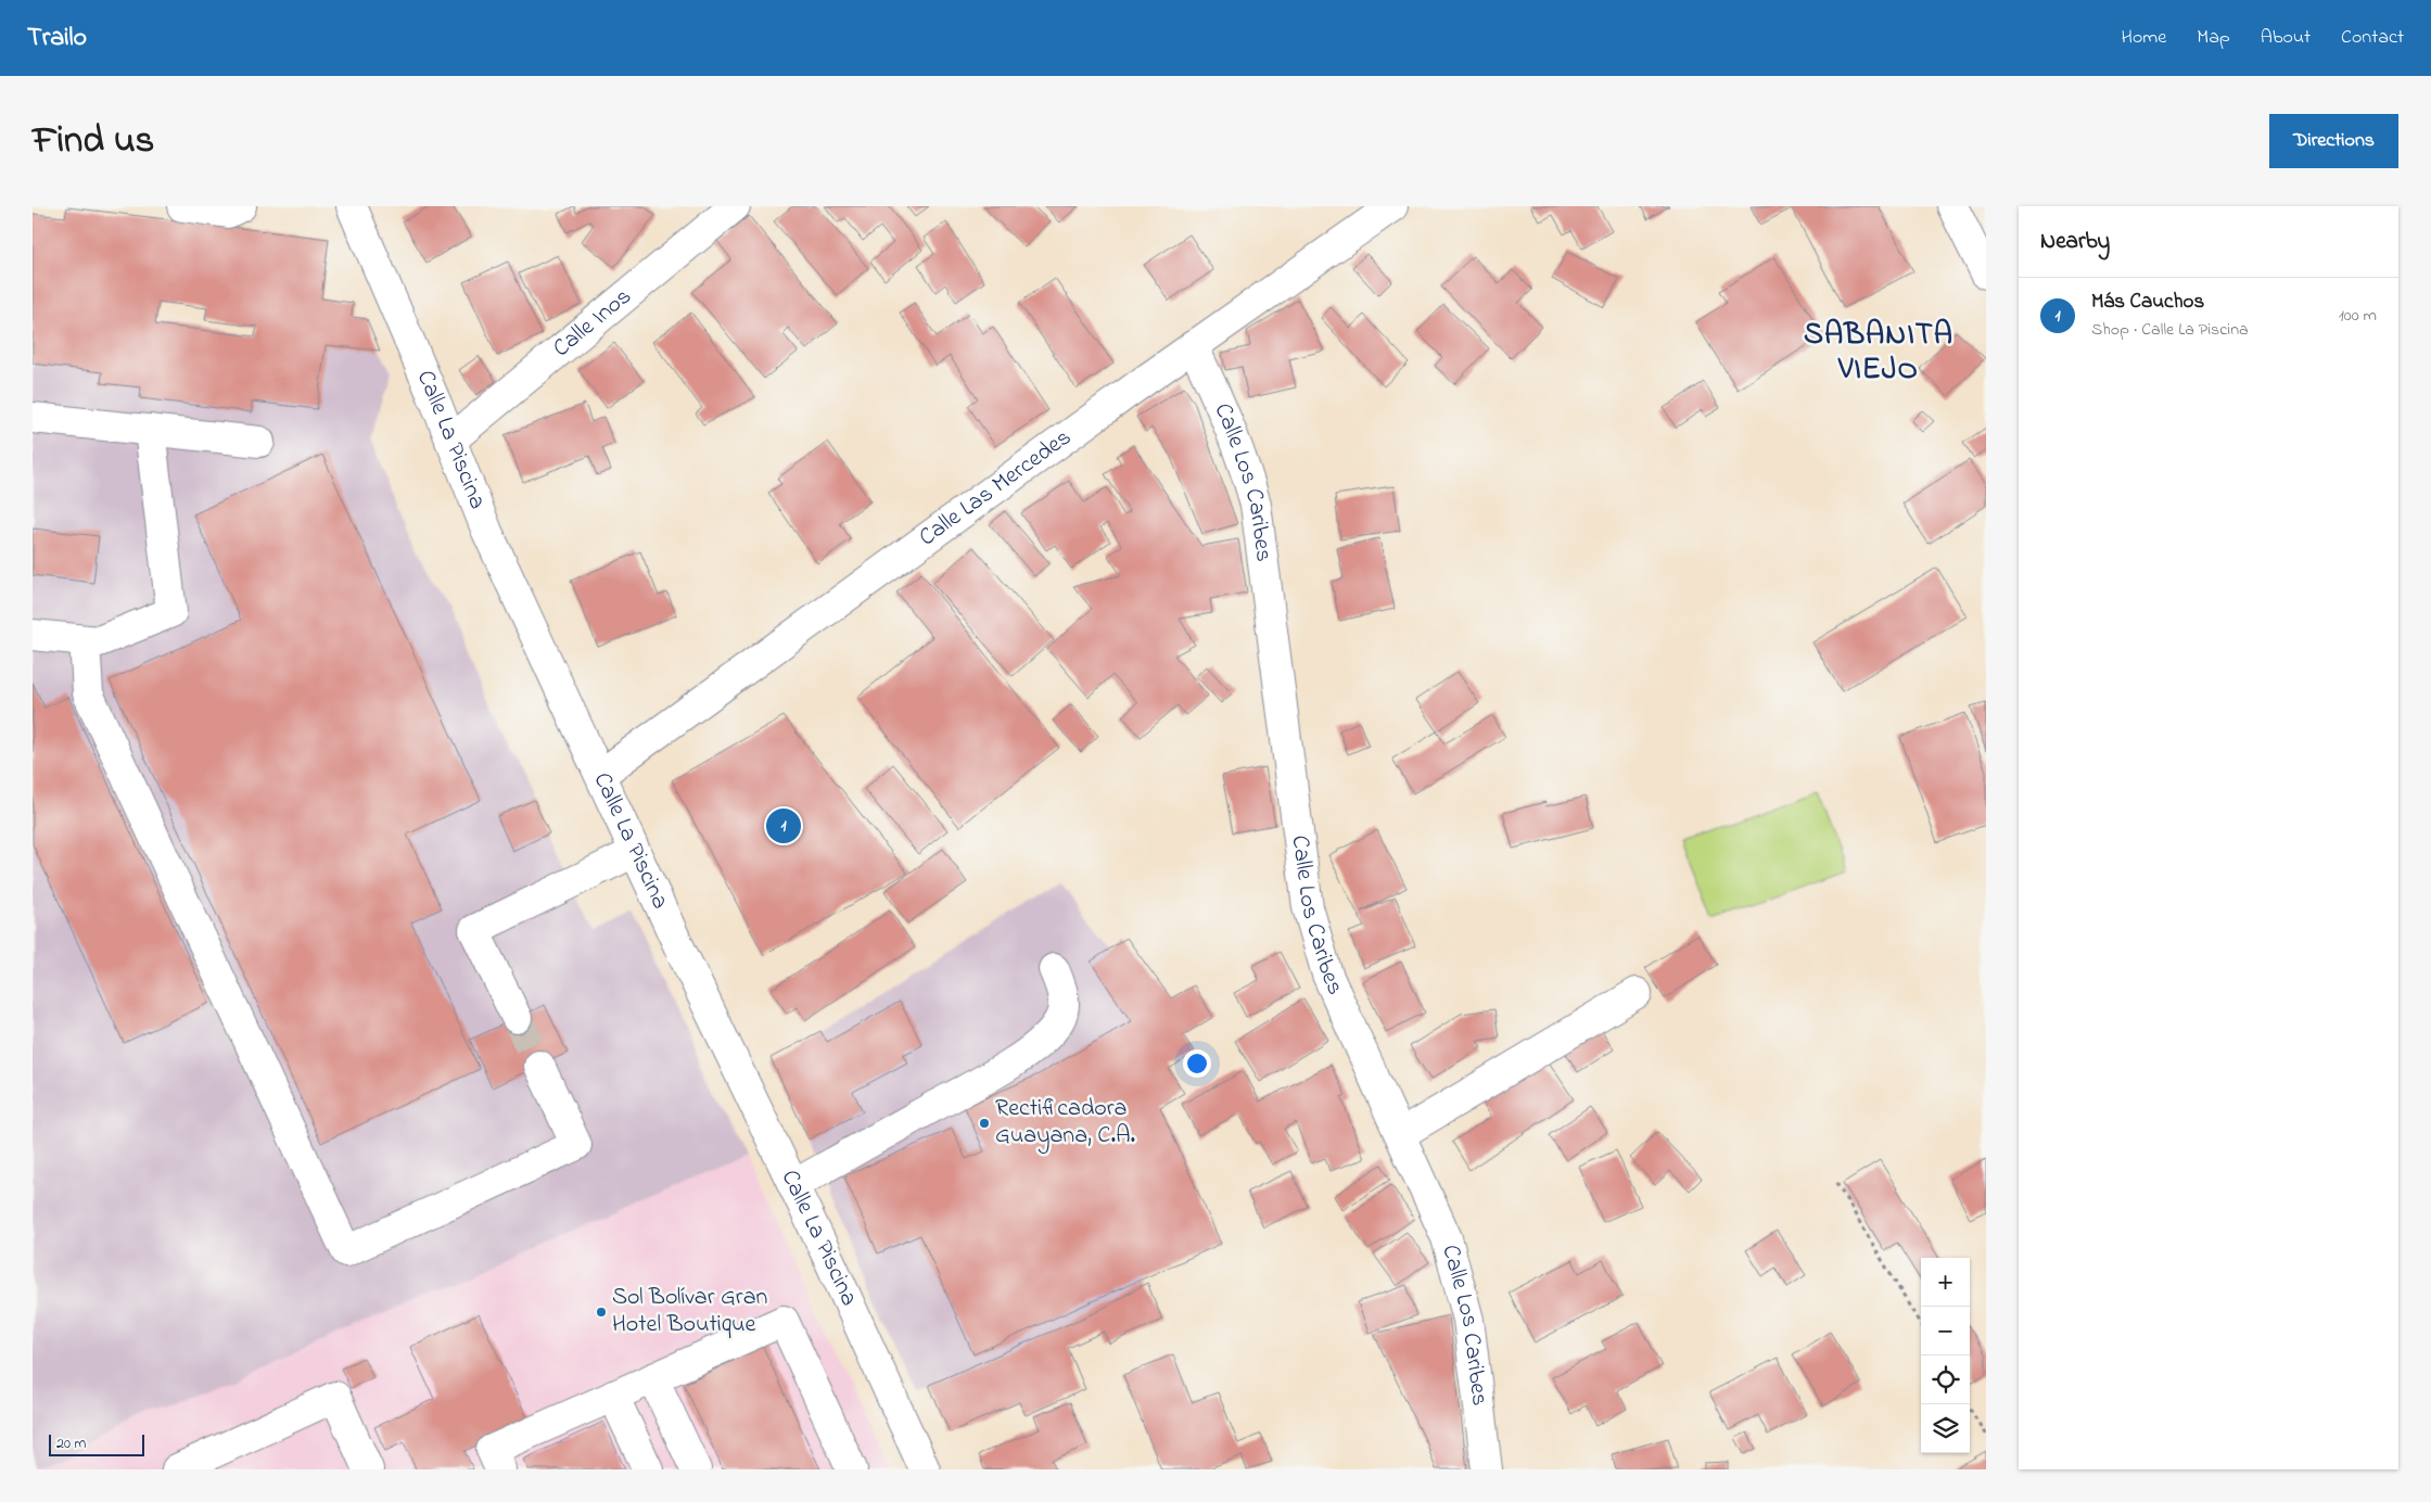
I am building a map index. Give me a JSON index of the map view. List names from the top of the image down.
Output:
{
  "streets": {
    "street": [
      "Calle Inos",
      "Calle La Piscina",
      "Calle Los Caribes",
      "Calle Las Mercedes"
    ]
  },
  "crossings": [
    ["Calle Inos", "Calle La Piscina"],
    ["Calle La Piscina", "Calle Las Mercedes"],
    ["Calle Los Caribes", "Calle Las Mercedes"]
  ],
  "districts": ["SABANITA VIEJO"],
  "places": ["Rectificadora Guayana, C.A.", "Sol Bolívar Gran Hotel Boutique"],
  "scale_bar": "20 m",
  "page": {
    "header": "Trailo",
    "nav": [
      "Home",
      "Map",
      "About",
      "Contact"
    ],
    "title": "Find us",
    "buttons": "Directions",
    "heading": "Nearby",
    "list": [
      {
        "mark": "1",
        "name": "Más Cauchos",
        "note": "Shop · Calle La Piscina",
        "value": "100 m"
      }
    ],
    "pins": "1",
    "map_buttons": ["+", "−"],
    "scale": "20 m"
  }
}
